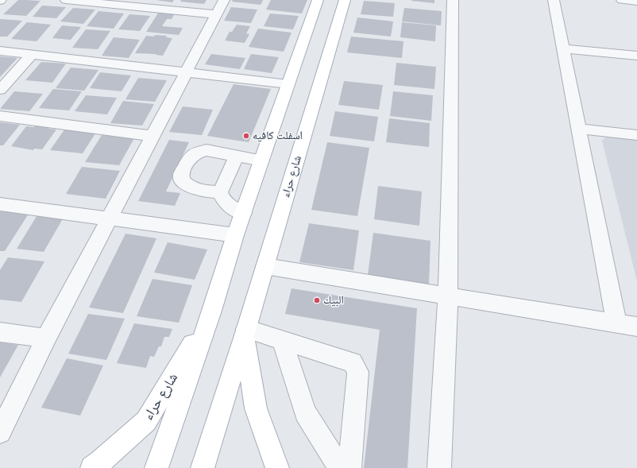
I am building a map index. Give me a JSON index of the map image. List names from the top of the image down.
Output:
{
  "streets": {
    "main road": ["شارع حراء"]
  },
  "places": ["اسفلت كافيه", "البيك"]
}
